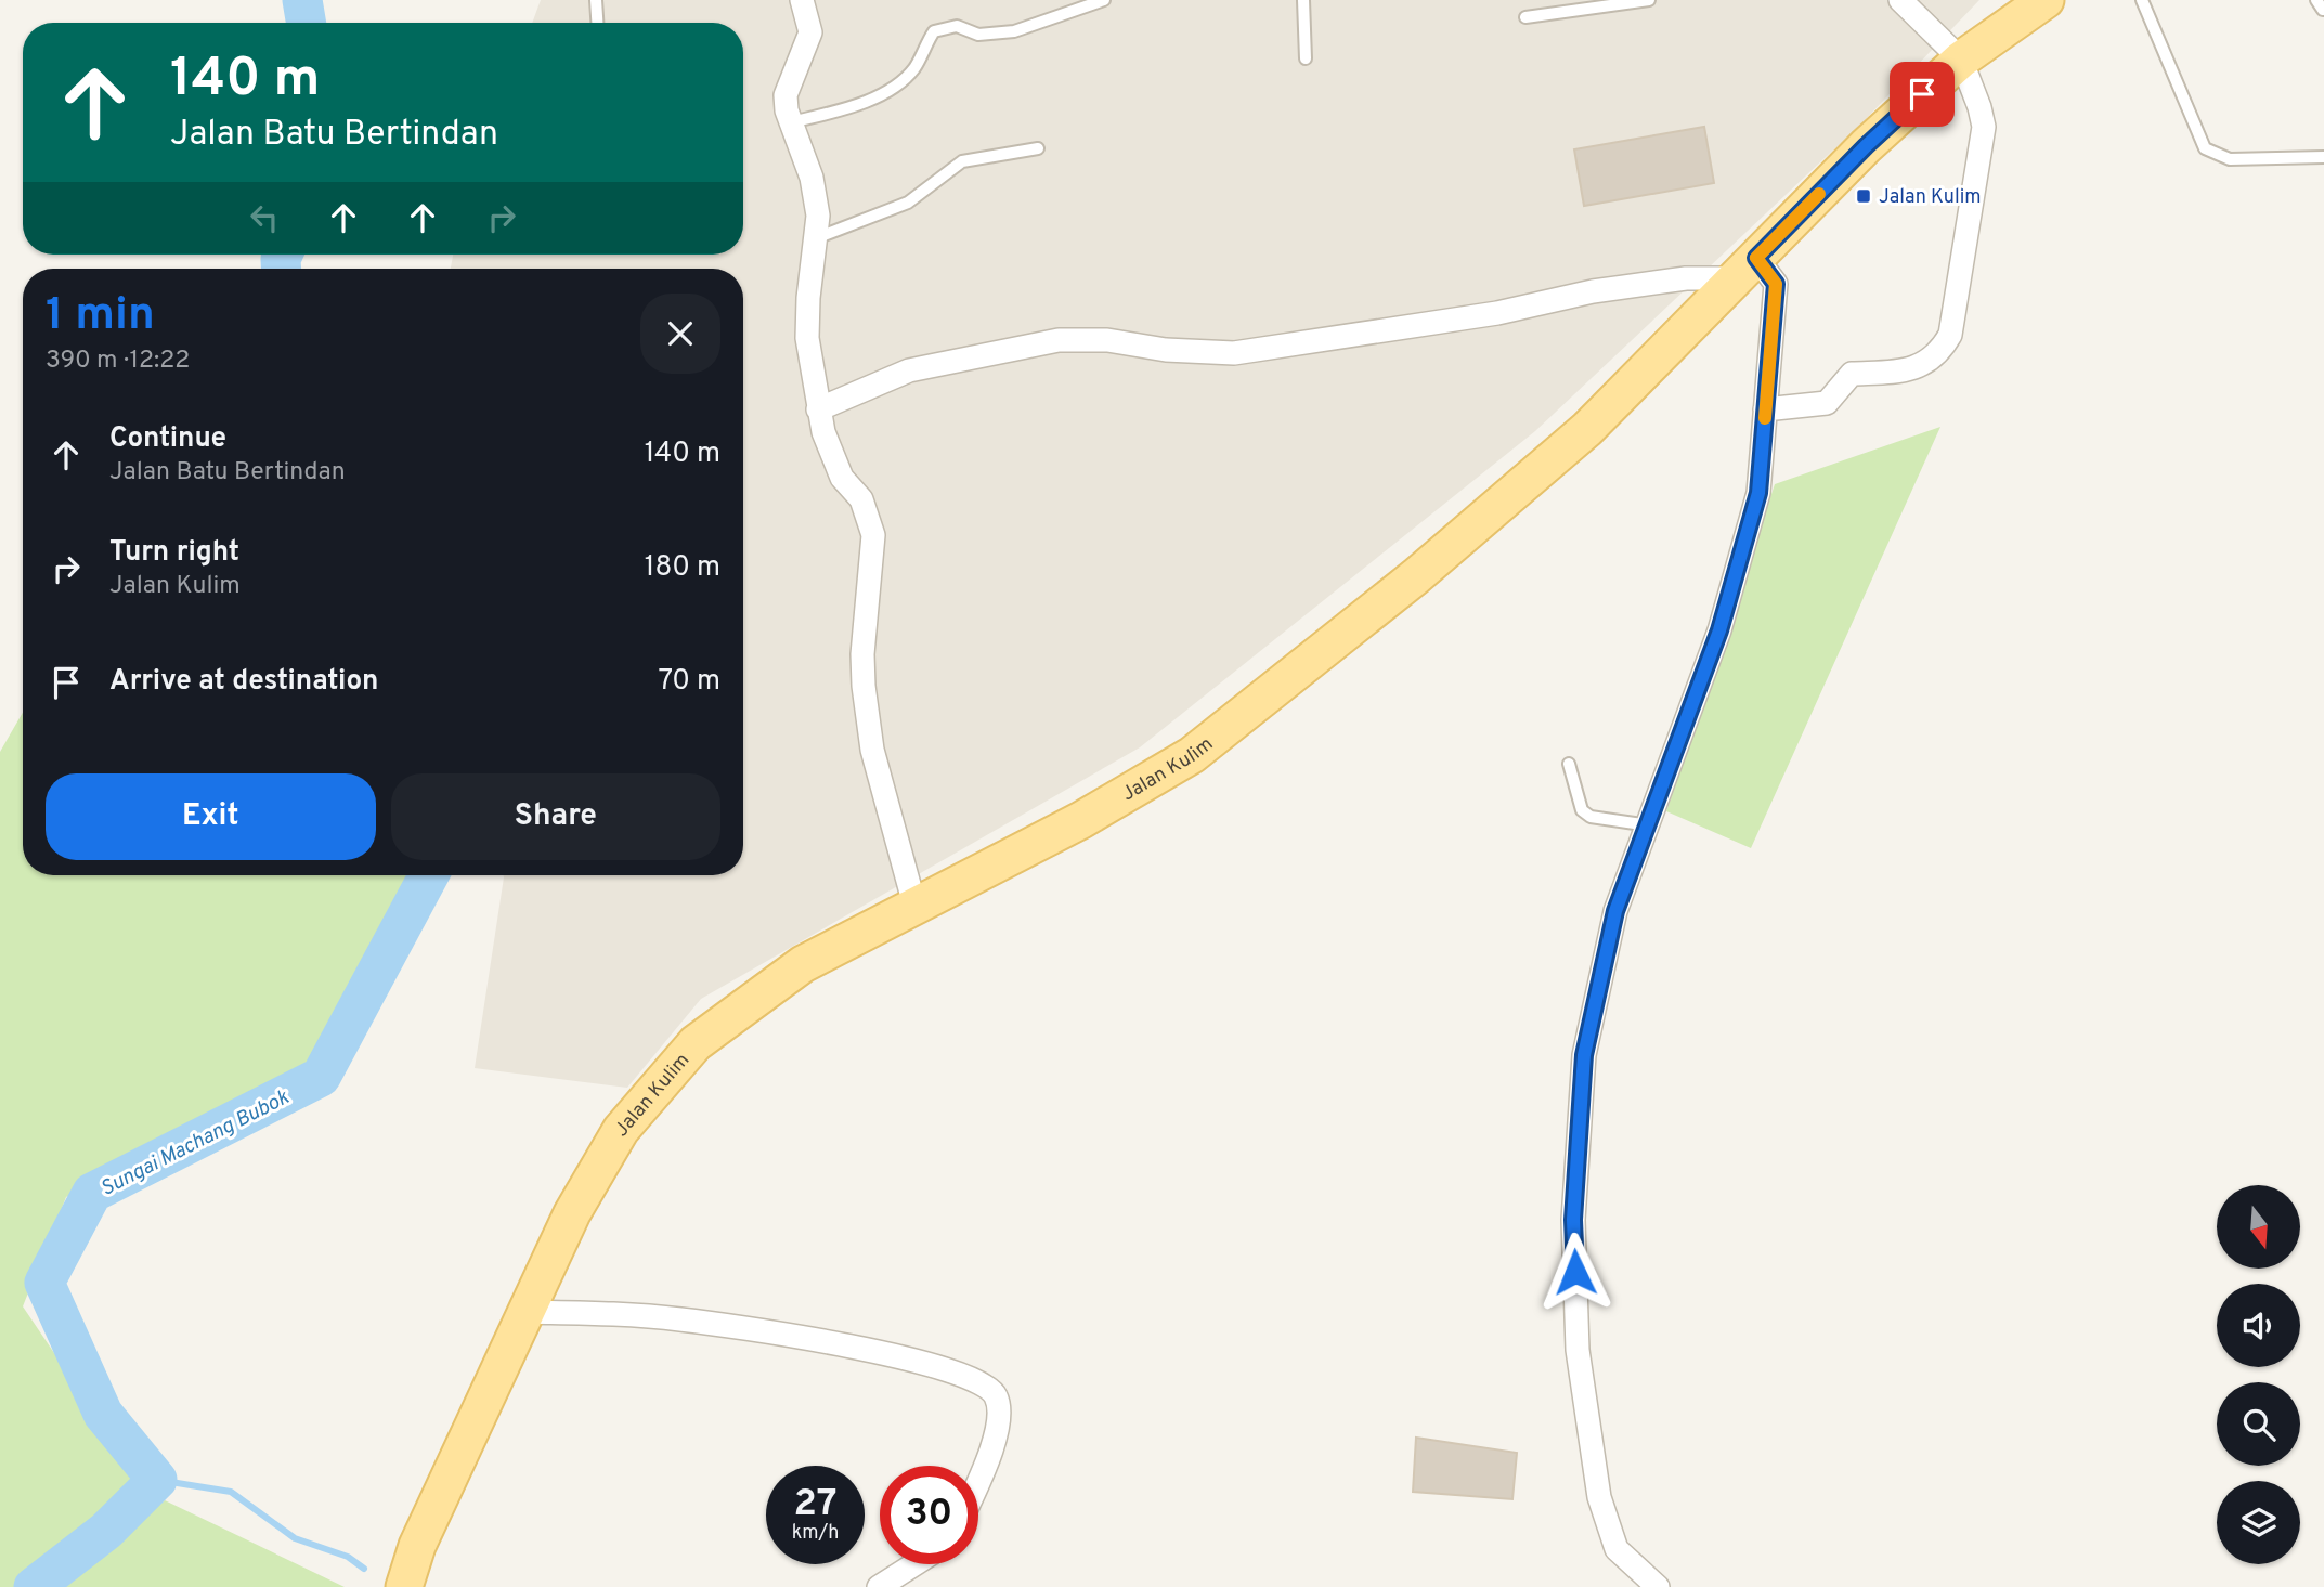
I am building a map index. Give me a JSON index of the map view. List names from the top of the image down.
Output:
{
  "streets": {
    "main road": ["Jalan Kulim"]
  },
  "water": ["Sungai Machang Bubok"],
  "places": {
    "transit": ["Jalan Kulim"]
  },
  "north": "bottom",
  "page": {
    "turn": ["140 m", "Jalan Batu Bertindan"],
    "heading": ["1 min", "390 m · 12:22"],
    "list": [
      {
        "name": "Continue",
        "note": "Jalan Batu Bertindan",
        "value": "140 m"
      },
      {
        "name": "Turn right",
        "note": "Jalan Kulim",
        "value": "180 m"
      },
      {
        "name": "Arrive at destination",
        "value": "70 m"
      }
    ],
    "buttons": ["Exit", "Share"],
    "speed": "27 km/h",
    "limit": "30"
  }
}
